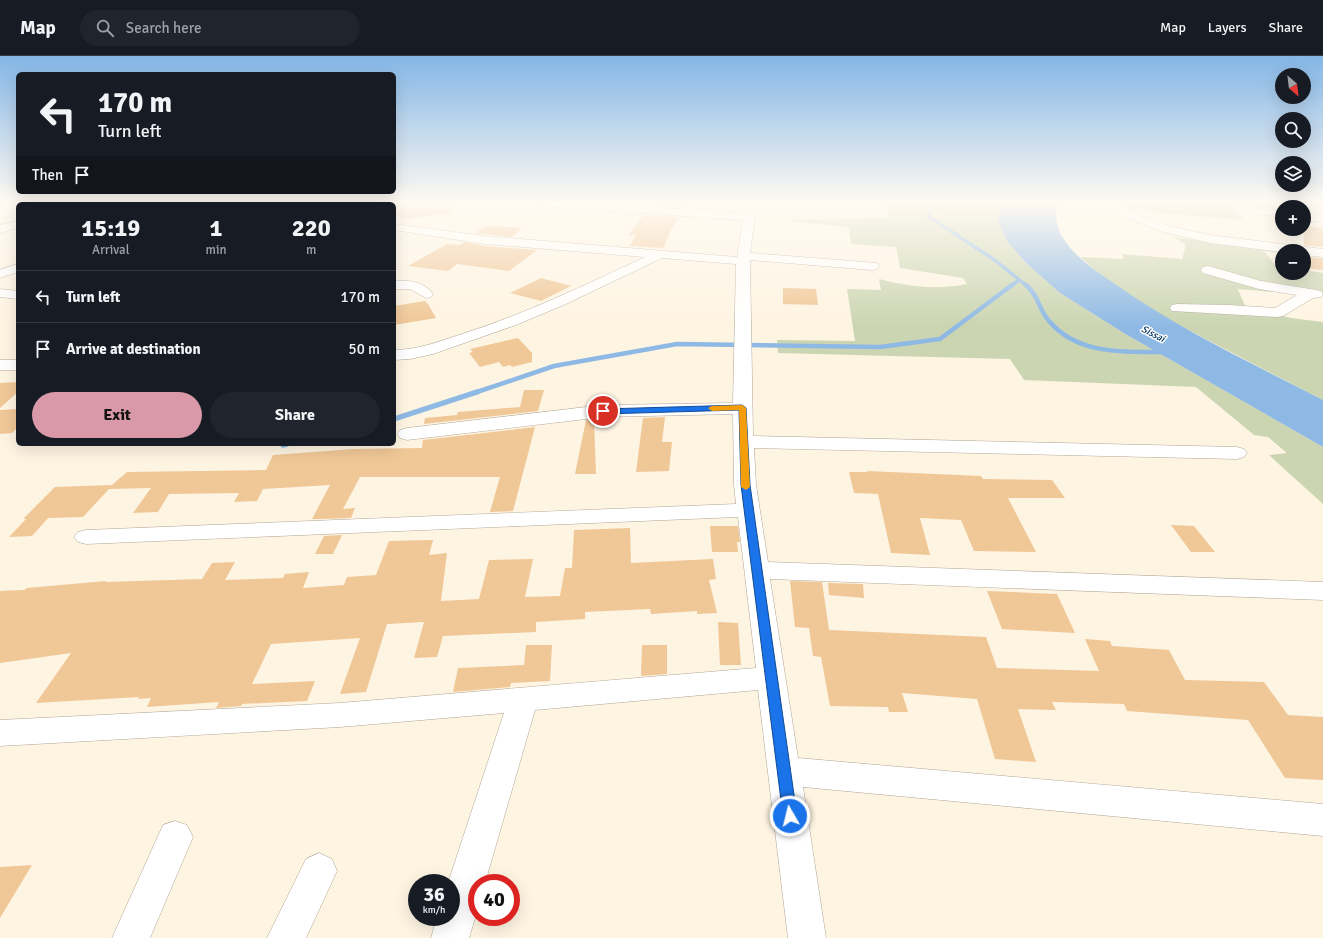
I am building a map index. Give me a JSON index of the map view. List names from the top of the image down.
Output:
{
  "water": ["Sissai"],
  "north": "bottom right",
  "page": {
    "header": "Map",
    "search": "Search here",
    "nav": ["Map", "Layers", "Share"],
    "map_buttons": ["+", "−"],
    "turn": ["170 m", "Turn left"],
    "then": "Then",
    "eta": [
      "15:19",
      "Arrival",
      "1",
      "min",
      "220",
      "m"
    ],
    "list": [
      {
        "name": "Turn left",
        "value": "170 m"
      },
      {
        "name": "Arrive at destination",
        "value": "50 m"
      }
    ],
    "buttons": ["Exit", "Share"],
    "speed": "36 km/h",
    "limit": "40"
  }
}
